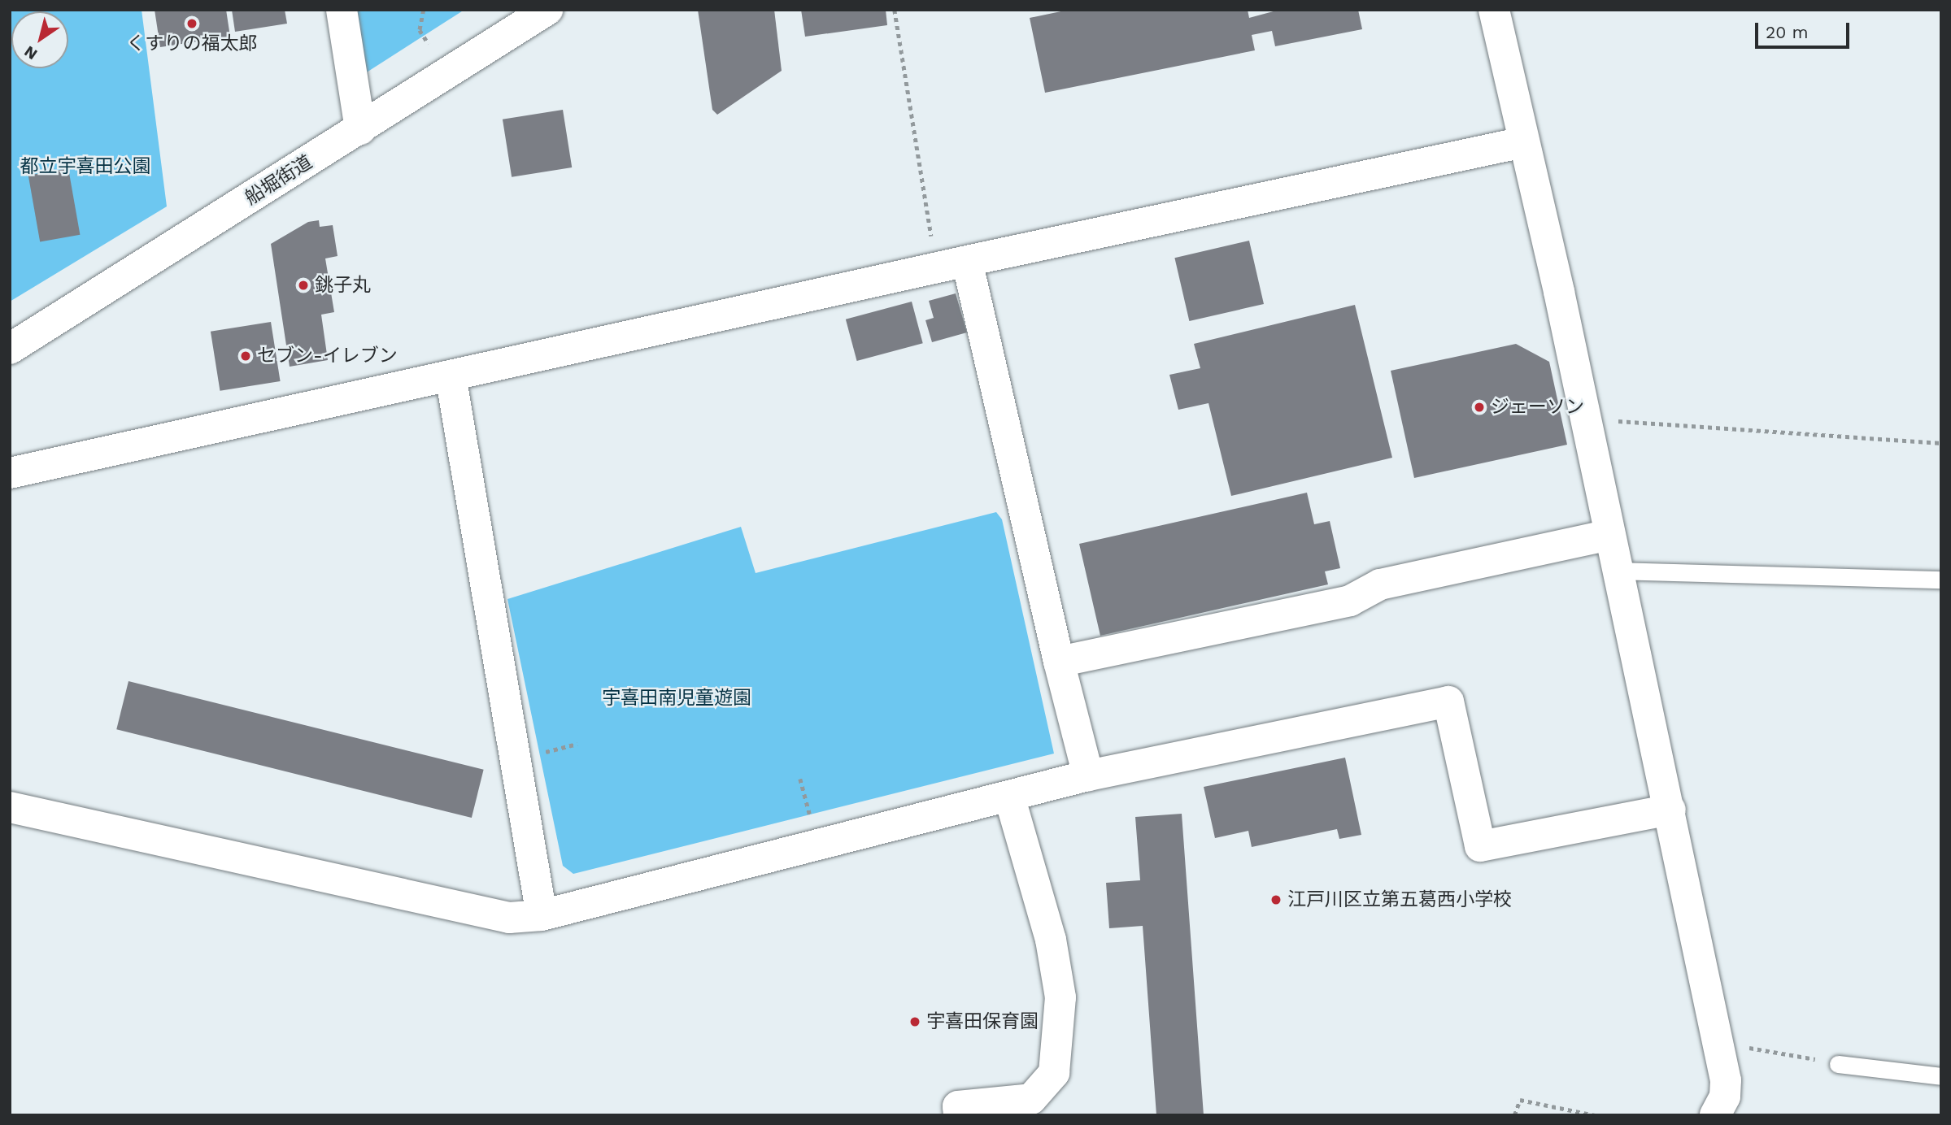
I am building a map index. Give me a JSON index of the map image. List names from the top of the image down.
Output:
{
  "streets": {
    "street": ["船堀街道"]
  },
  "parks": ["都立宇喜田公園", "宇喜田南児童遊園"],
  "places": [
    "くすりの福太郎",
    "銚子丸",
    "セブン-イレブン",
    "ジェーソン",
    "江戸川区立第五葛西小学校",
    "宇喜田保育園"
  ],
  "scale_bar": "20 m",
  "north": "bottom left"
}
